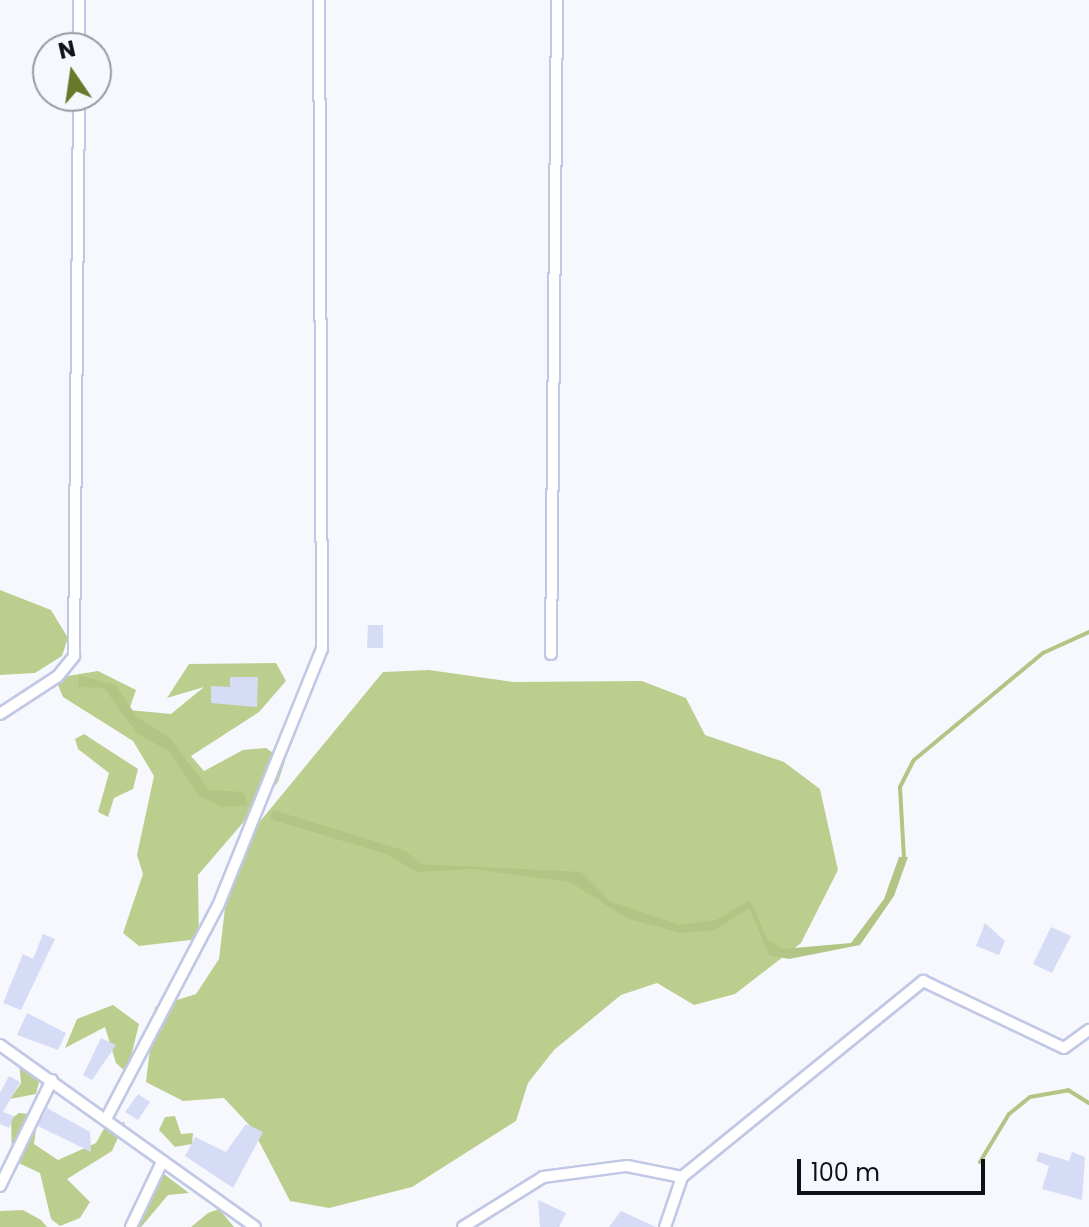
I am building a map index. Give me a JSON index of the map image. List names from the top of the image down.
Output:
{
  "scale_bar": "100 m",
  "north": "top"
}
